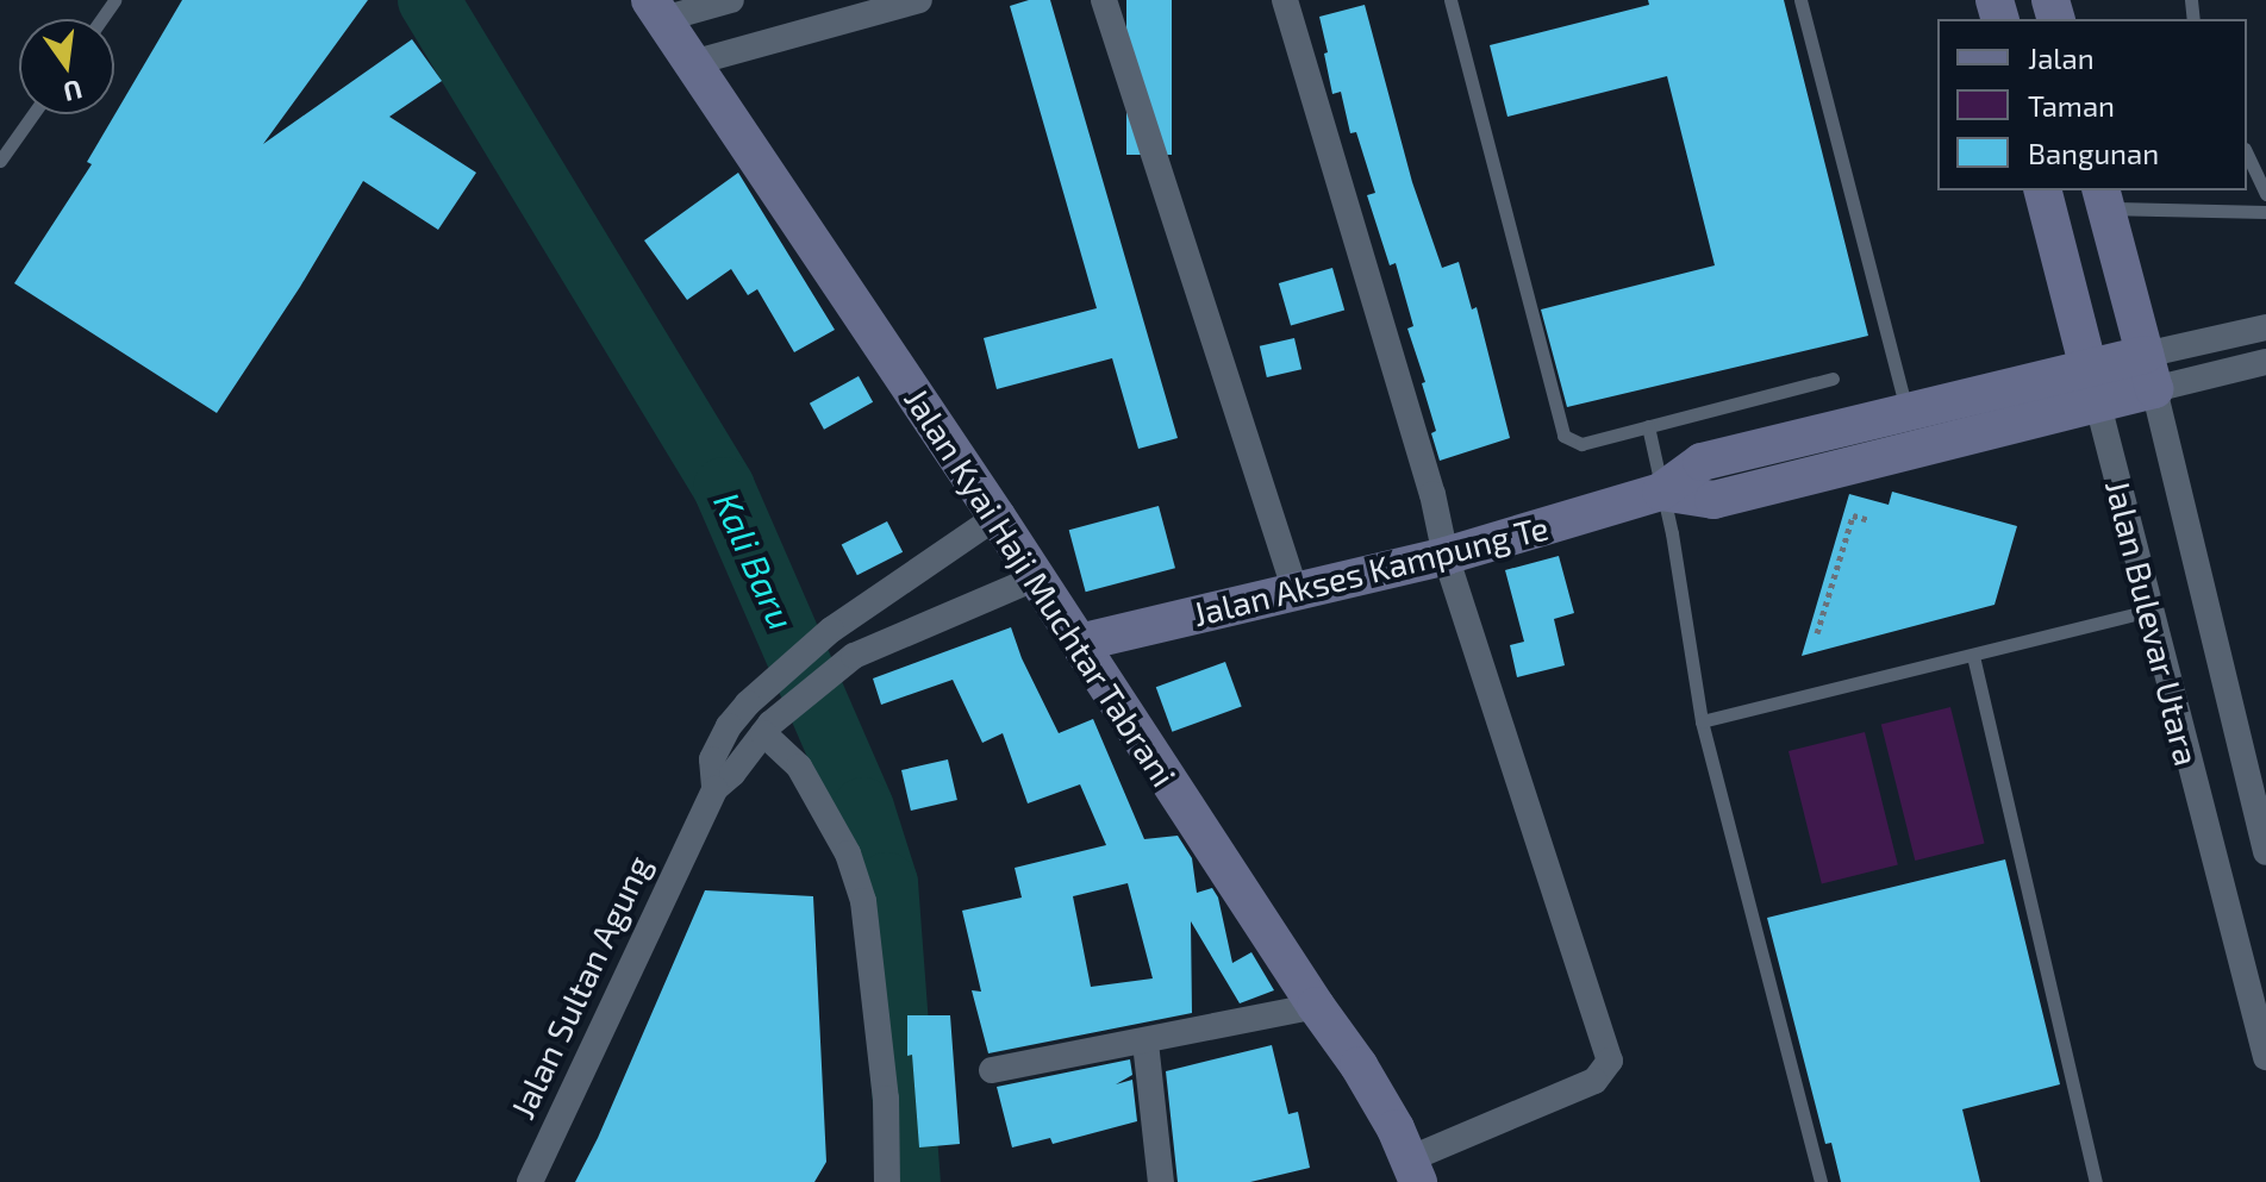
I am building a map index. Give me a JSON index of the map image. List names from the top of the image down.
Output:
{
  "streets": {
    "street": [
      "Jalan Akses Kampung Te",
      "Jalan Kyai Haji Muchtar Tabrani",
      "Jalan Bulevar Utara",
      "Jalan Sultan Agung"
    ]
  },
  "crossings": [
    ["Jalan Akses Kampung Te", "Jalan Kyai Haji Muchtar Tabrani"],
    ["Jalan Akses Kampung Te", "Jalan Bulevar Utara"]
  ],
  "water": ["Kali Baru"],
  "legend": ["Jalan", "Taman", "Bangunan"],
  "north": "bottom"
}
